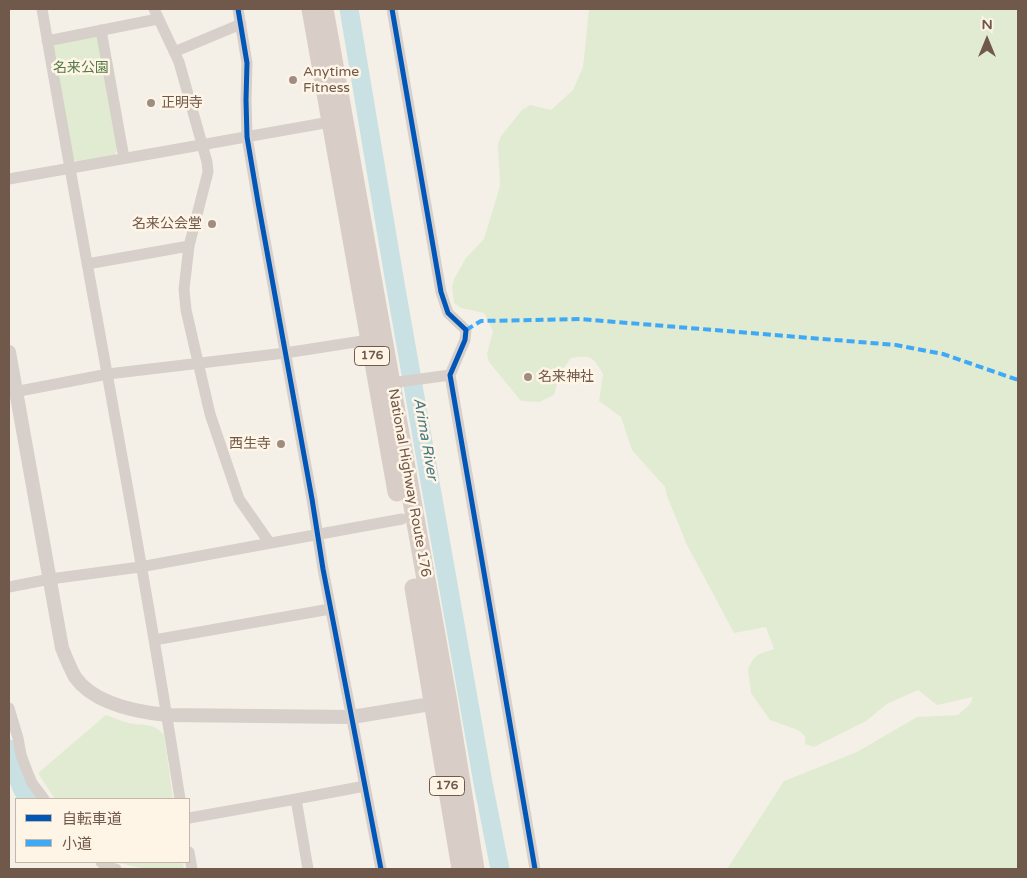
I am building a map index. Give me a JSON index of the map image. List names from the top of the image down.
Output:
{
  "streets": {
    "highway": ["176", "National Highway Route 176"]
  },
  "water": ["Arima River"],
  "parks": ["名来公園"],
  "places": [
    "Anytime Fitness",
    "正明寺",
    "名来公会堂",
    "名来神社",
    "西生寺"
  ],
  "legend": ["自転車道", "小道"],
  "north": "top"
}
